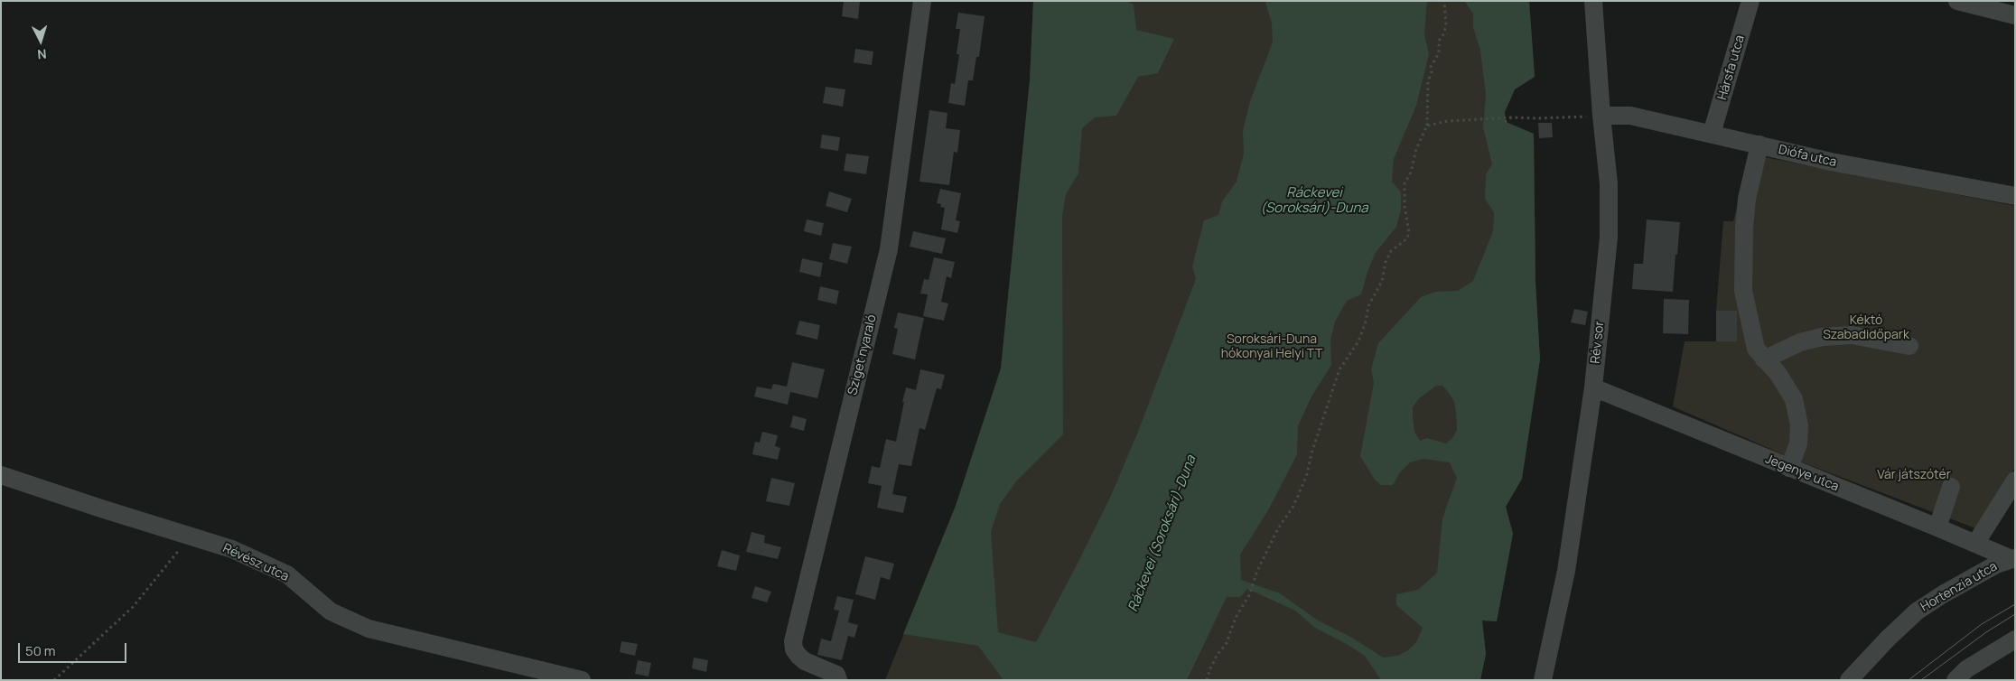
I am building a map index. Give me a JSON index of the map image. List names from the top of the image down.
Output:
{
  "streets": {
    "street": [
      "Hársfa utca",
      "Diófa utca",
      "Rév sor",
      "Sziget nyaraló",
      "Jegenye utca",
      "Révész utca",
      "Hortenzia utca"
    ]
  },
  "crossings": [
    ["Hársfa utca", "Diófa utca"],
    ["Diófa utca", "Rév sor"],
    ["Rév sor", "Jegenye utca"],
    ["Jegenye utca", "Hortenzia utca"]
  ],
  "water": ["Ráckevei (Soroksári)-Duna"],
  "parks": ["Kéktó Szabadidőpark", "Soroksári-Duna hókonyai Helyi TT", "Vár játszótér"],
  "scale_bar": "50 m",
  "north": "bottom"
}
